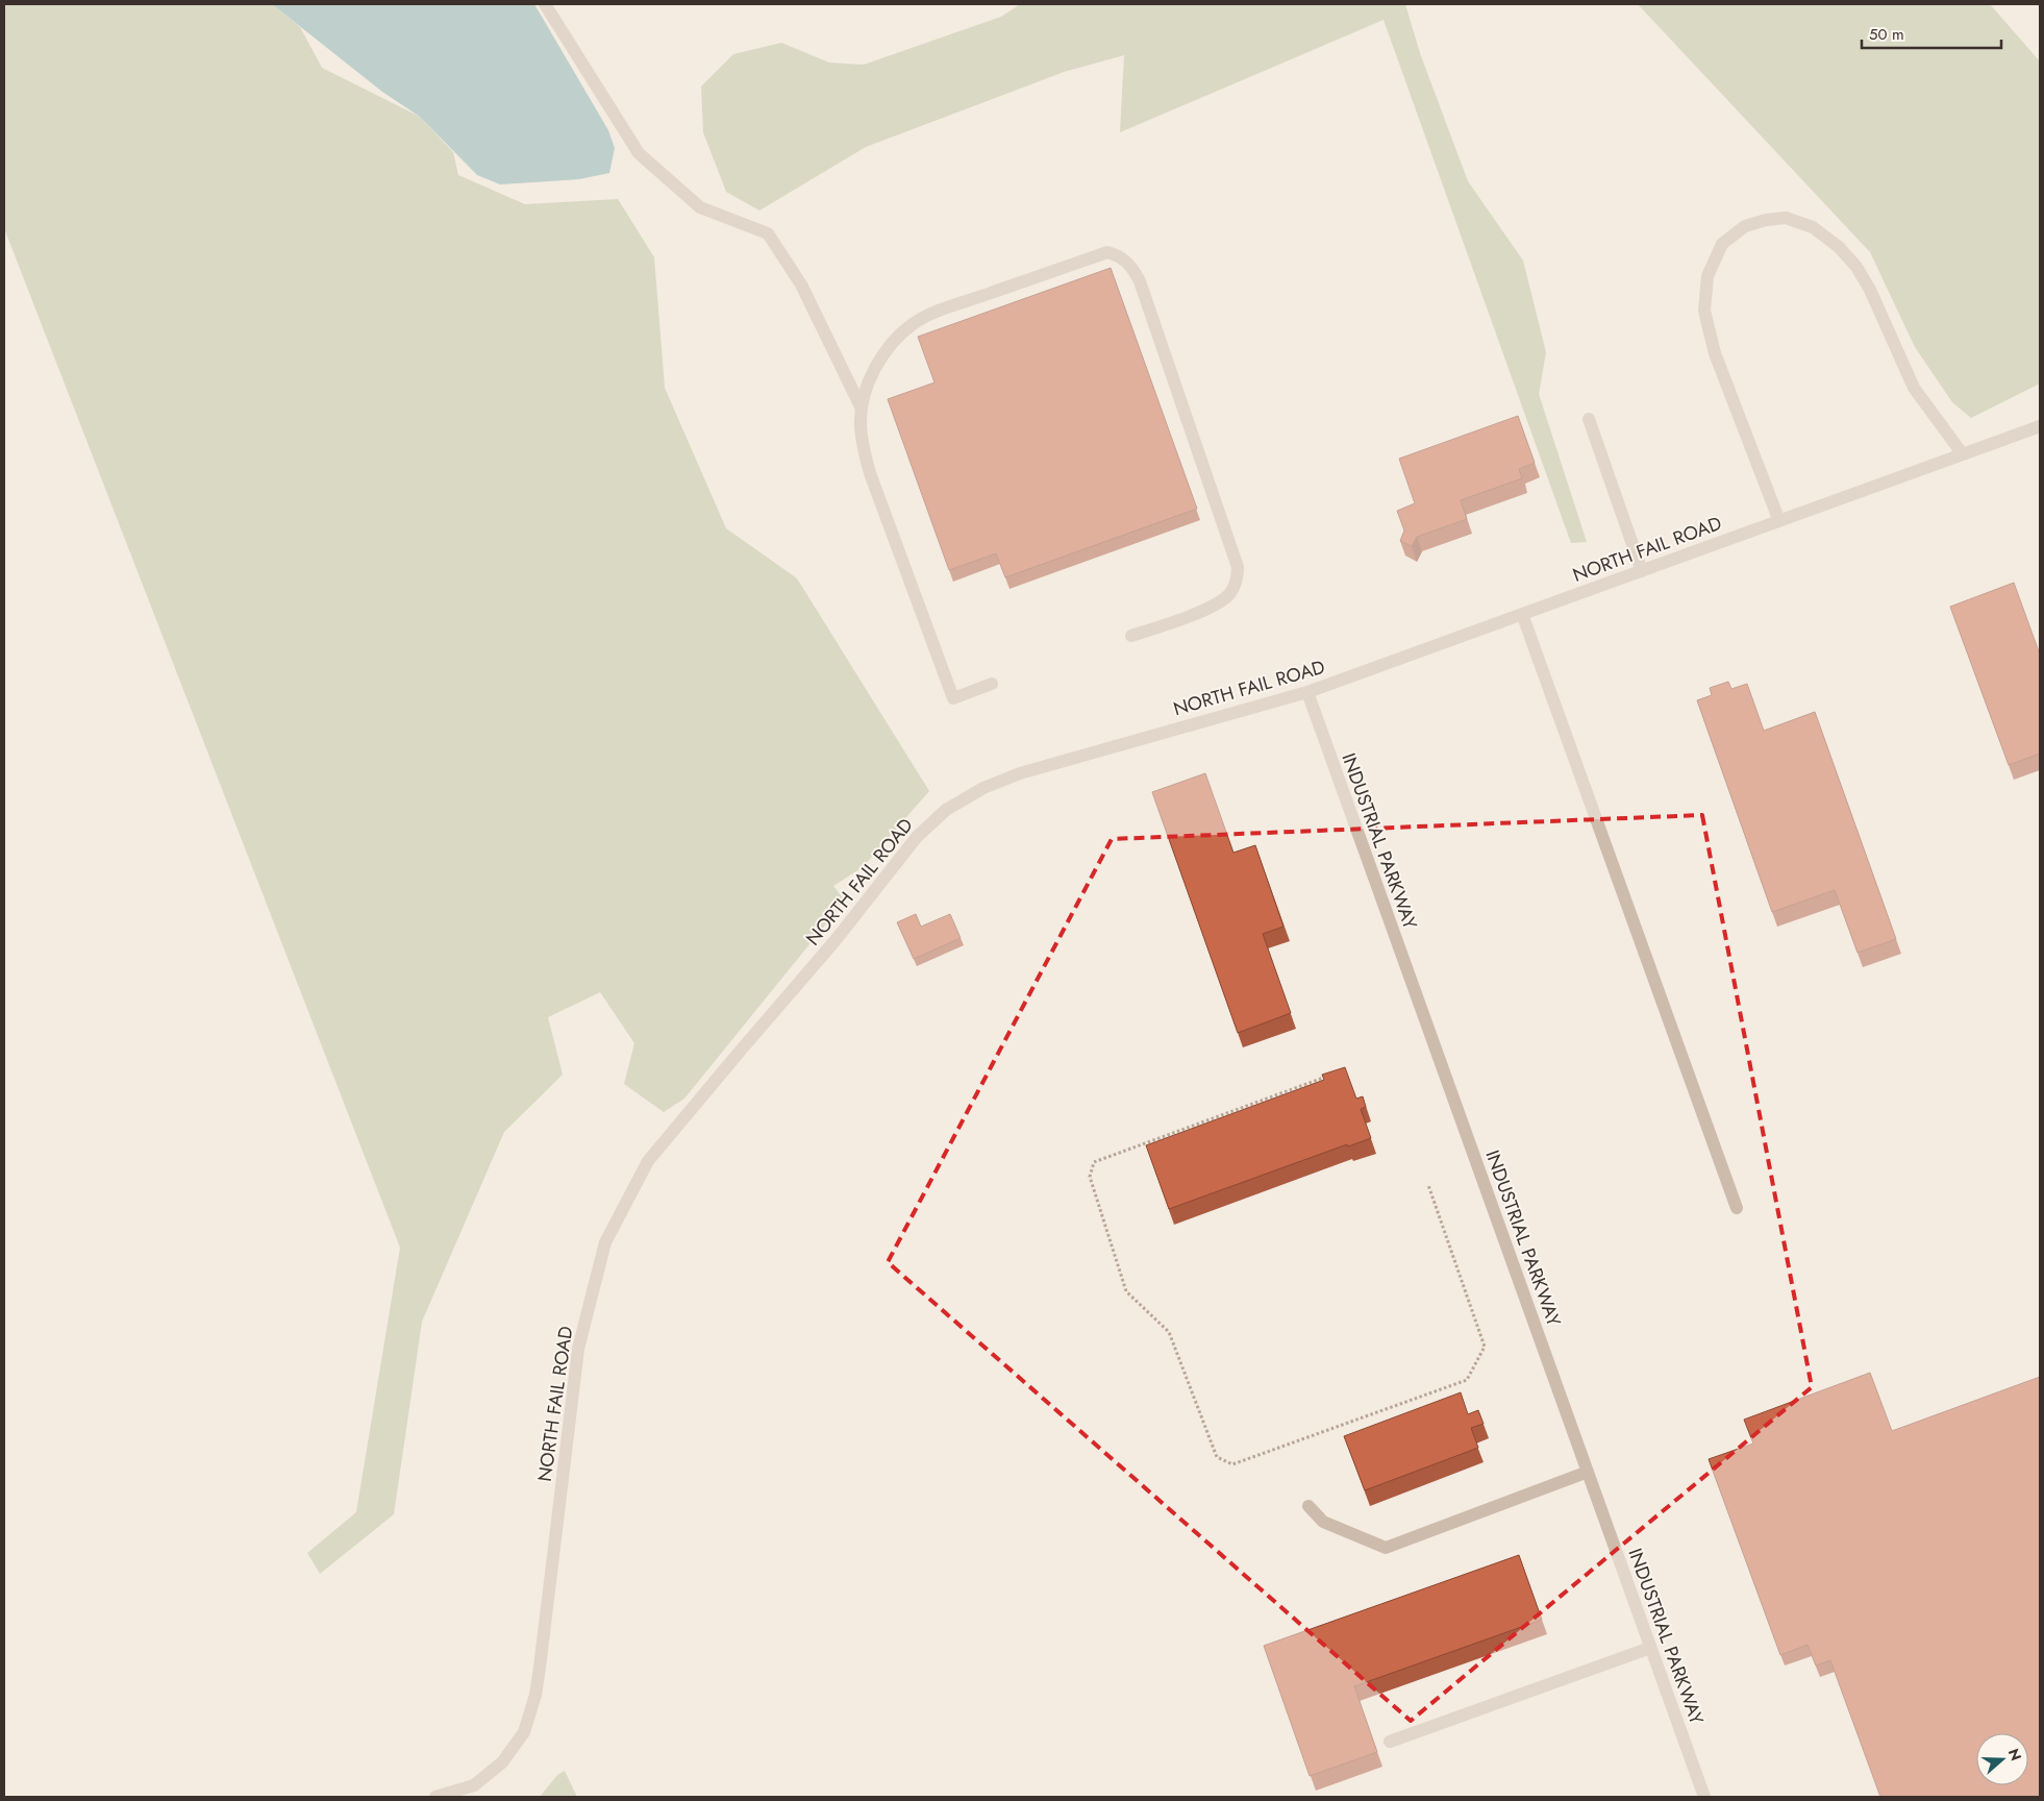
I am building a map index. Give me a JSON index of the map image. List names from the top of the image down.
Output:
{
  "streets": {
    "street": ["NORTH FAIL ROAD", "INDUSTRIAL PARKWAY"]
  },
  "crossings": [
    ["NORTH FAIL ROAD", "INDUSTRIAL PARKWAY"]
  ],
  "scale_bar": "50 m",
  "north": "right"
}
